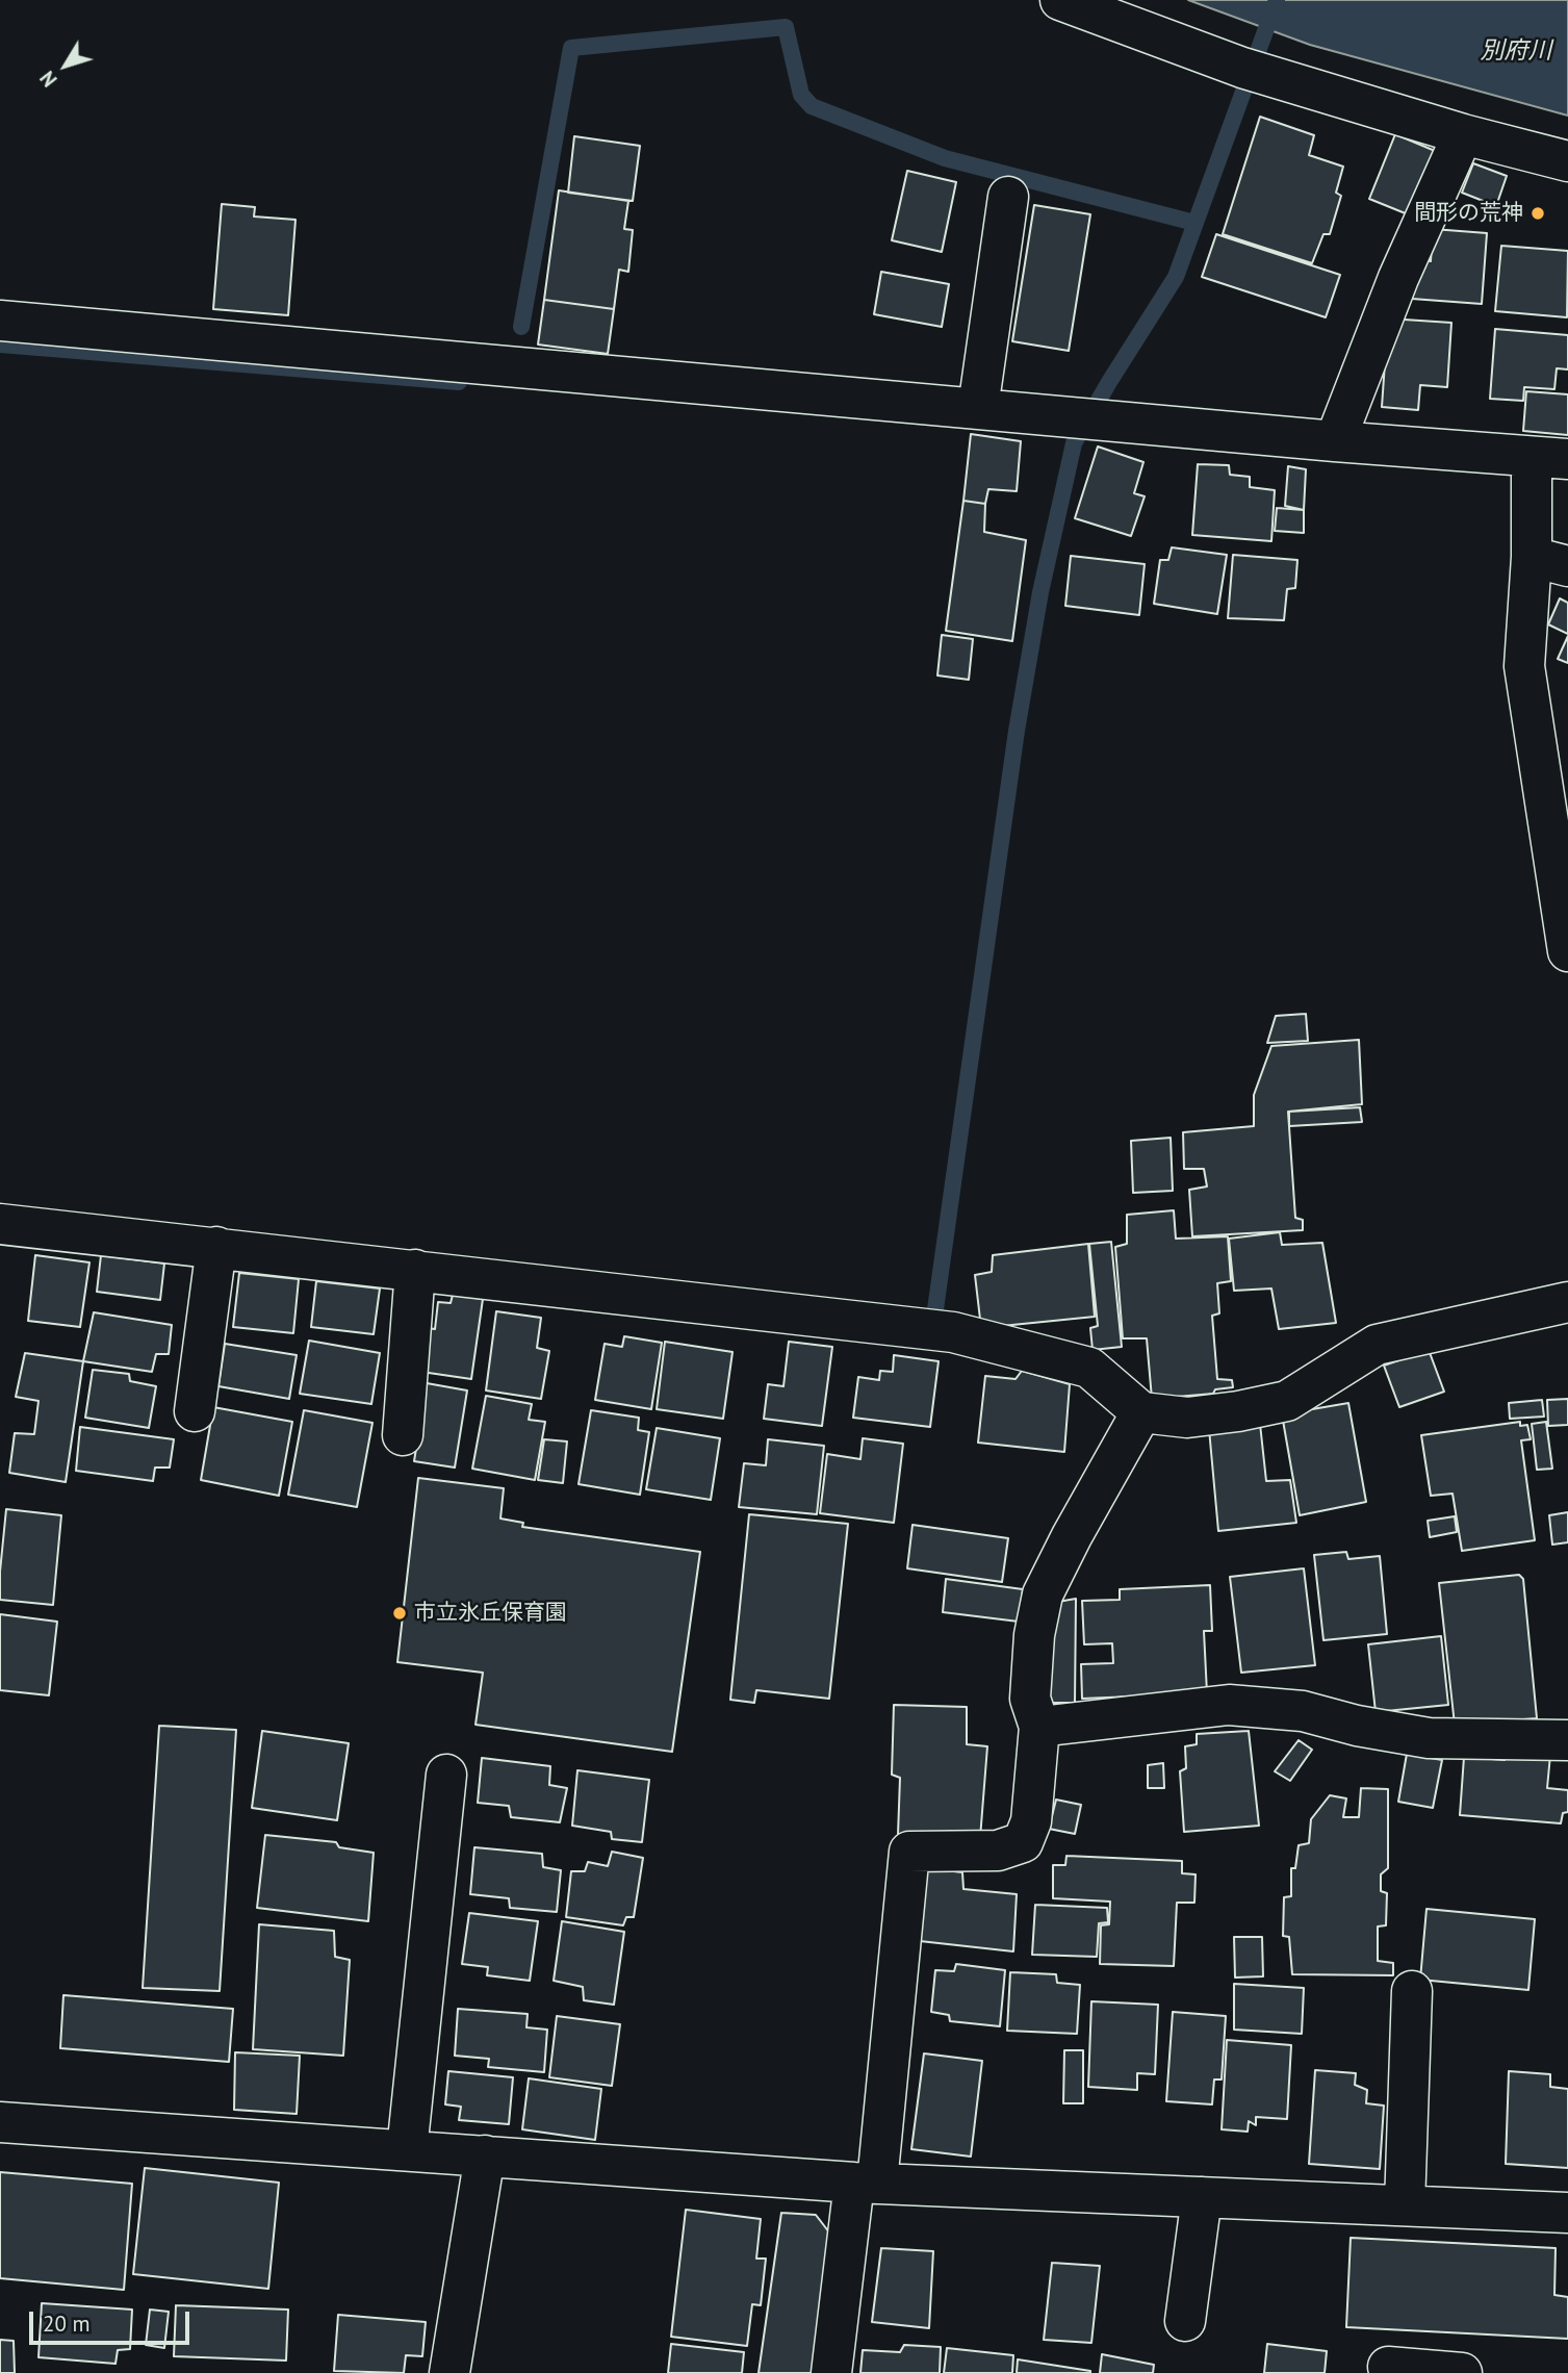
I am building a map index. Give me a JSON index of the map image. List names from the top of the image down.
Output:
{
  "water": ["別府川"],
  "places": ["間形の荒神", "市立氷丘保育園"],
  "scale_bar": "20 m",
  "north": "bottom left"
}
